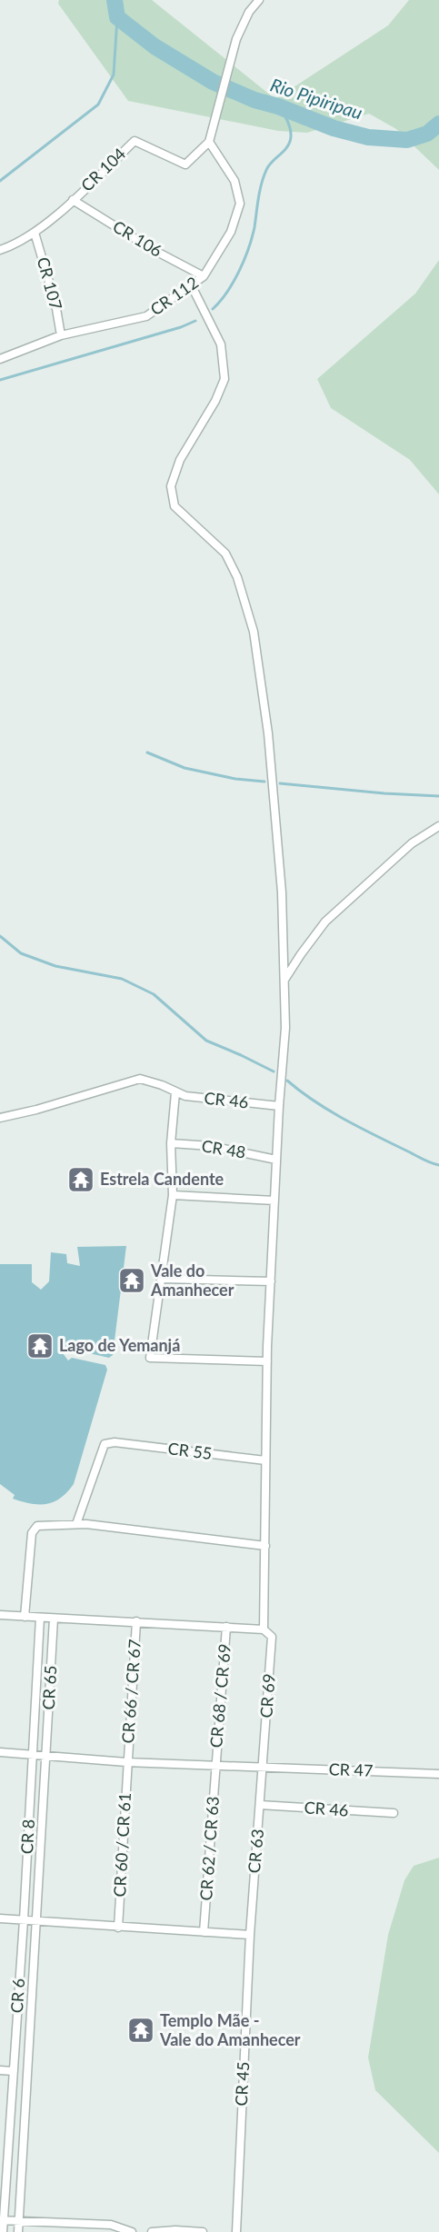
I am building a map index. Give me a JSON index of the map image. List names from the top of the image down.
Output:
{
  "streets": {
    "street": [
      "CR 104",
      "CR 106",
      "CR 107",
      "CR 112",
      "CR 46",
      "CR 48",
      "CR 55",
      "CR 65",
      "CR 66 / CR 67",
      "CR 68 / CR 69",
      "CR 69",
      "CR 47",
      "CR 8",
      "CR 60 / CR 61",
      "CR 62 / CR 63",
      "CR 63",
      "CR 6",
      "CR 45"
    ]
  },
  "crossings": [
    ["CR 104", "CR 106"],
    ["CR 104", "CR 107"],
    ["CR 104", "CR 112"],
    ["CR 106", "CR 112"],
    ["CR 107", "CR 112"],
    ["CR 46", "CR 63"],
    ["CR 65", "CR 47"],
    ["CR 66 / CR 67", "CR 47"],
    ["CR 66 / CR 67", "CR 60 / CR 61"],
    ["CR 68 / CR 69", "CR 47"],
    ["CR 68 / CR 69", "CR 62 / CR 63"],
    ["CR 69", "CR 47"],
    ["CR 69", "CR 63"],
    ["CR 47", "CR 8"],
    ["CR 47", "CR 60 / CR 61"],
    ["CR 47", "CR 62 / CR 63"],
    ["CR 47", "CR 63"],
    ["CR 8", "CR 6"],
    ["CR 63", "CR 45"]
  ],
  "water": ["Rio Pipiripau"],
  "places": {
    "temple": [
      "Estrela Candente",
      "Vale do Amanhecer",
      "Lago de Yemanjá",
      "Templo Mãe - Vale do Amanhecer"
    ]
  }
}
